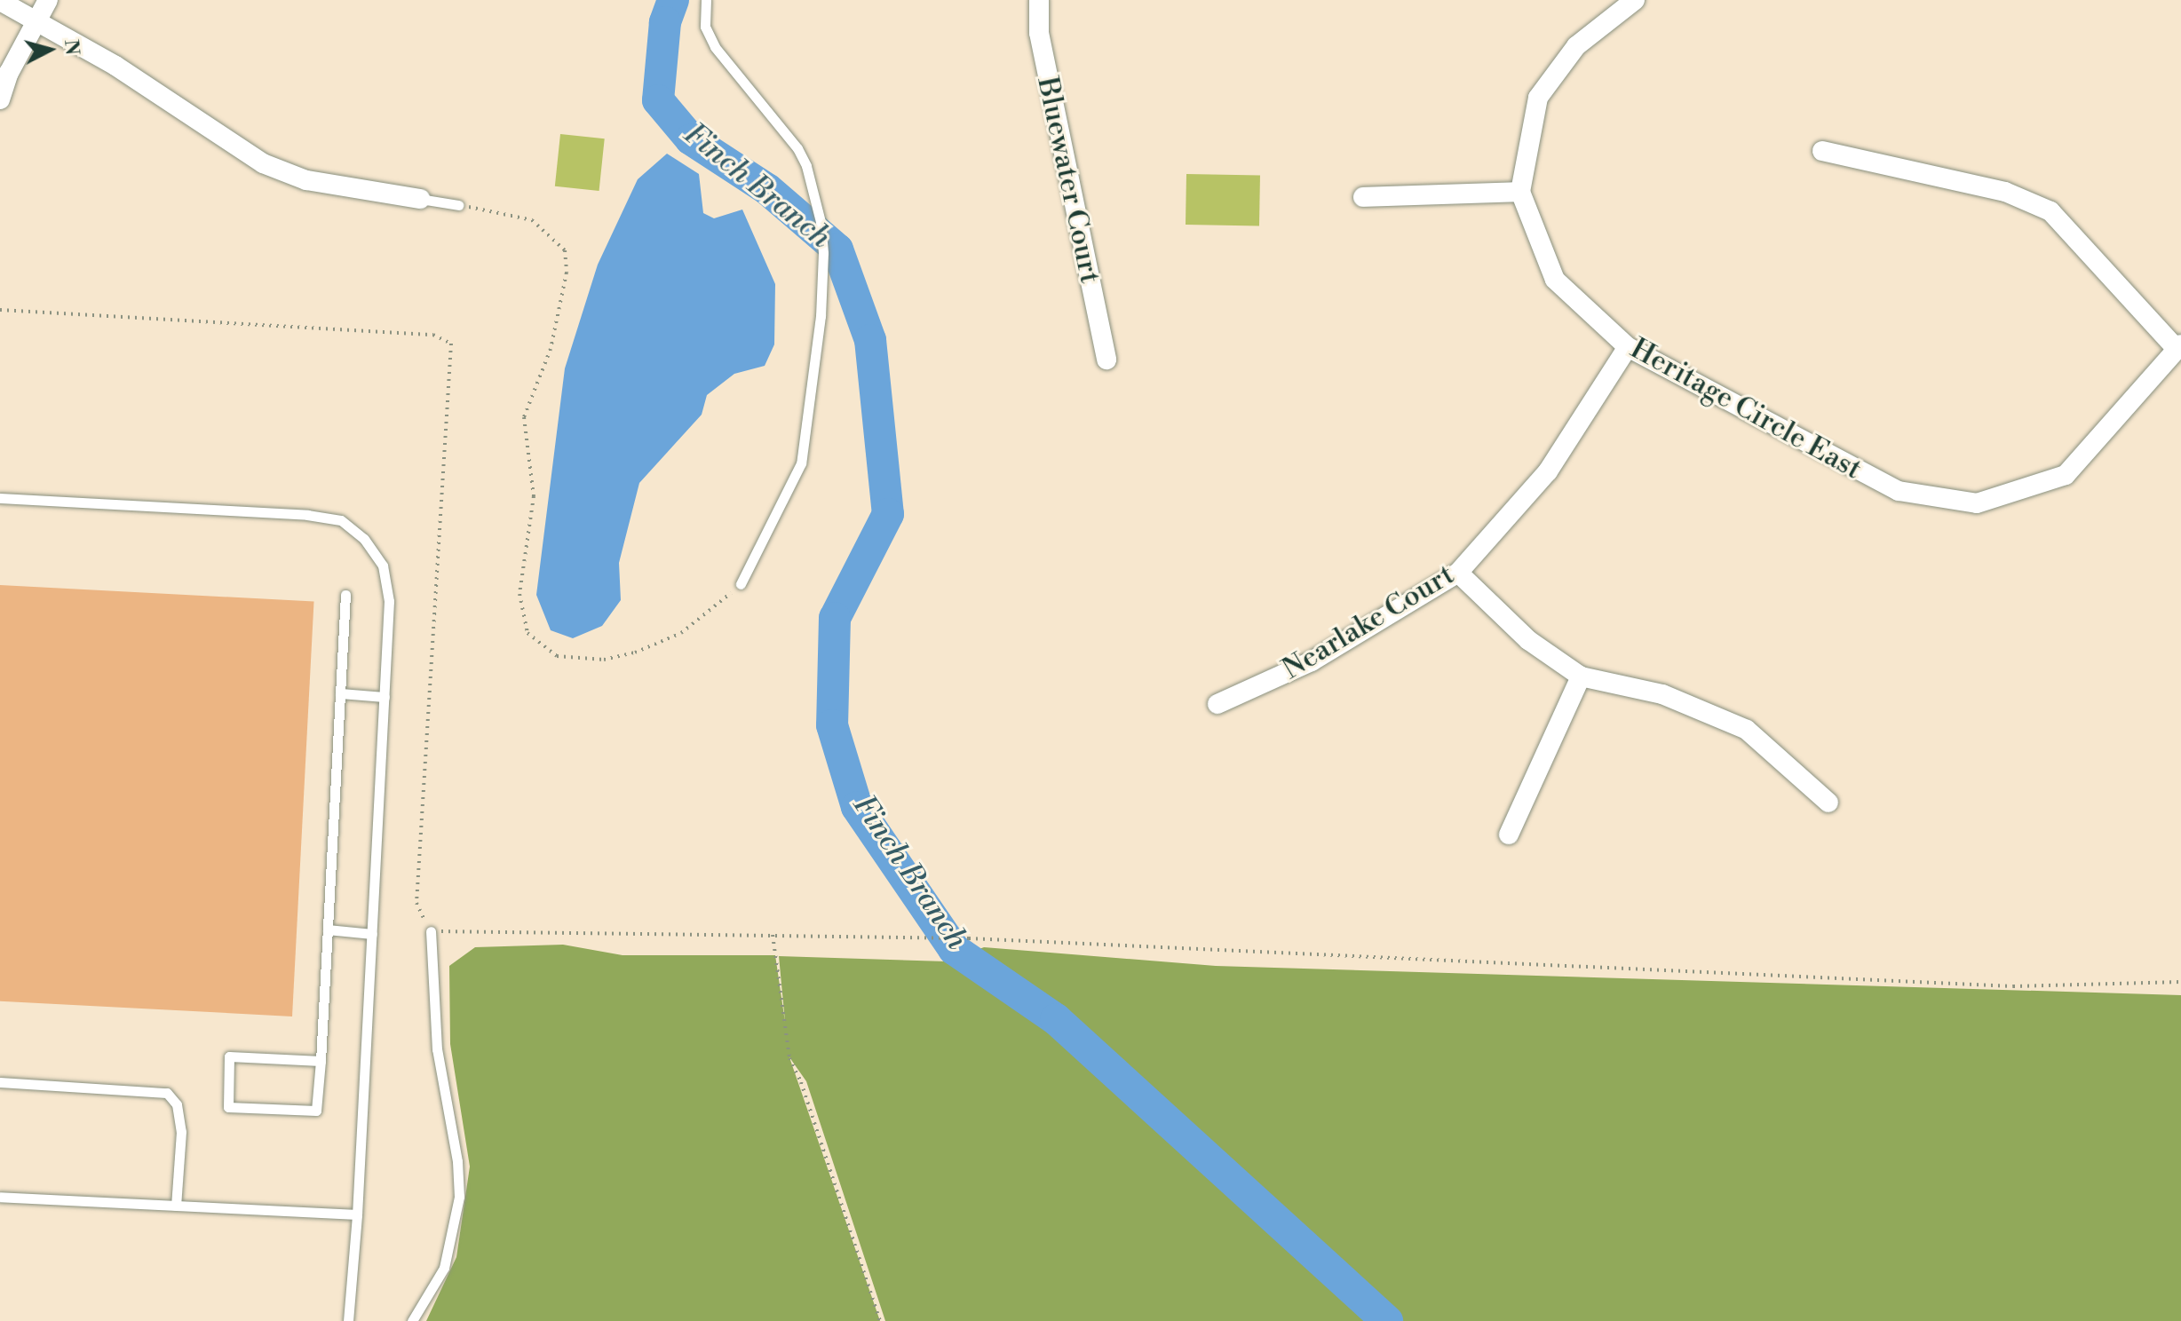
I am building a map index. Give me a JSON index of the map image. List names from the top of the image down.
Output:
{
  "streets": {
    "street": ["Bluewater Court", "Heritage Circle East", "Nearlake Court"]
  },
  "crossings": [
    ["Heritage Circle East", "Nearlake Court"]
  ],
  "water": ["Finch Branch"],
  "north": "right"
}
